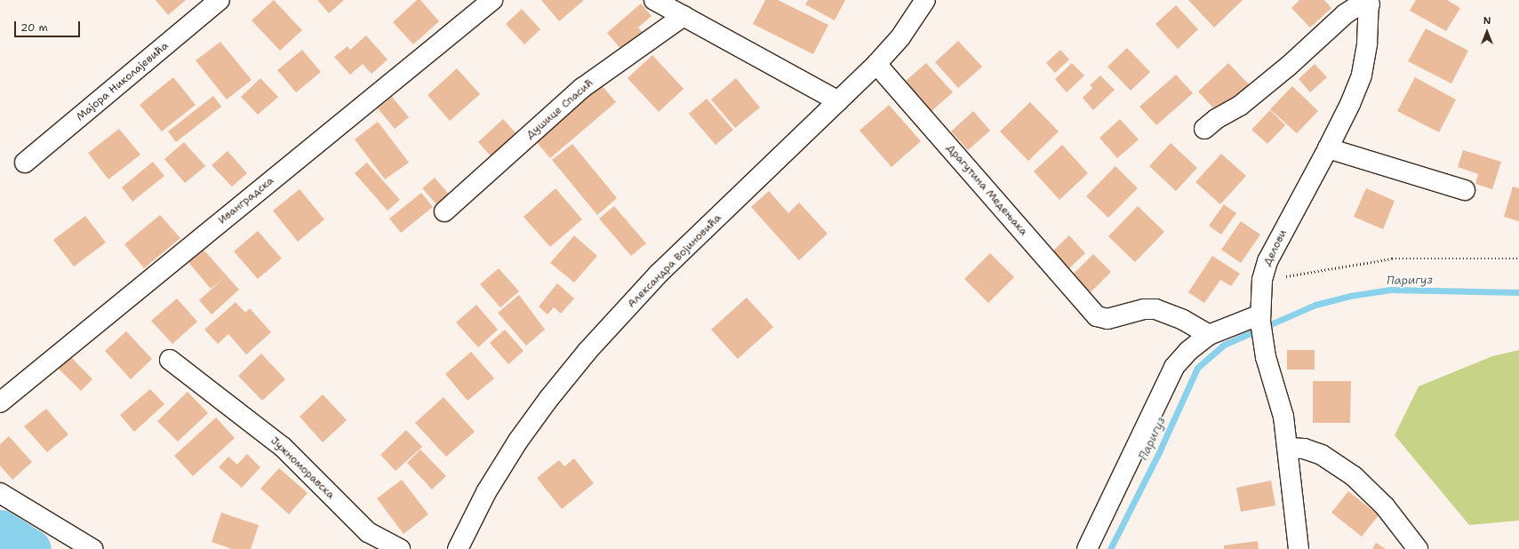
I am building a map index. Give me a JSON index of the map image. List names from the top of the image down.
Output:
{
  "streets": {
    "street": [
      "Мајора Николајевића",
      "Душице Спасић",
      "Драгутина Медењака",
      "Иванградска",
      "Делови",
      "Александра Војиновића",
      "Јужноморавска"
    ]
  },
  "crossings": [
    ["Драгутина Медењака", "Александра Војиновића"]
  ],
  "water": ["Паригуз"],
  "scale_bar": "20 m",
  "north": "top"
}
